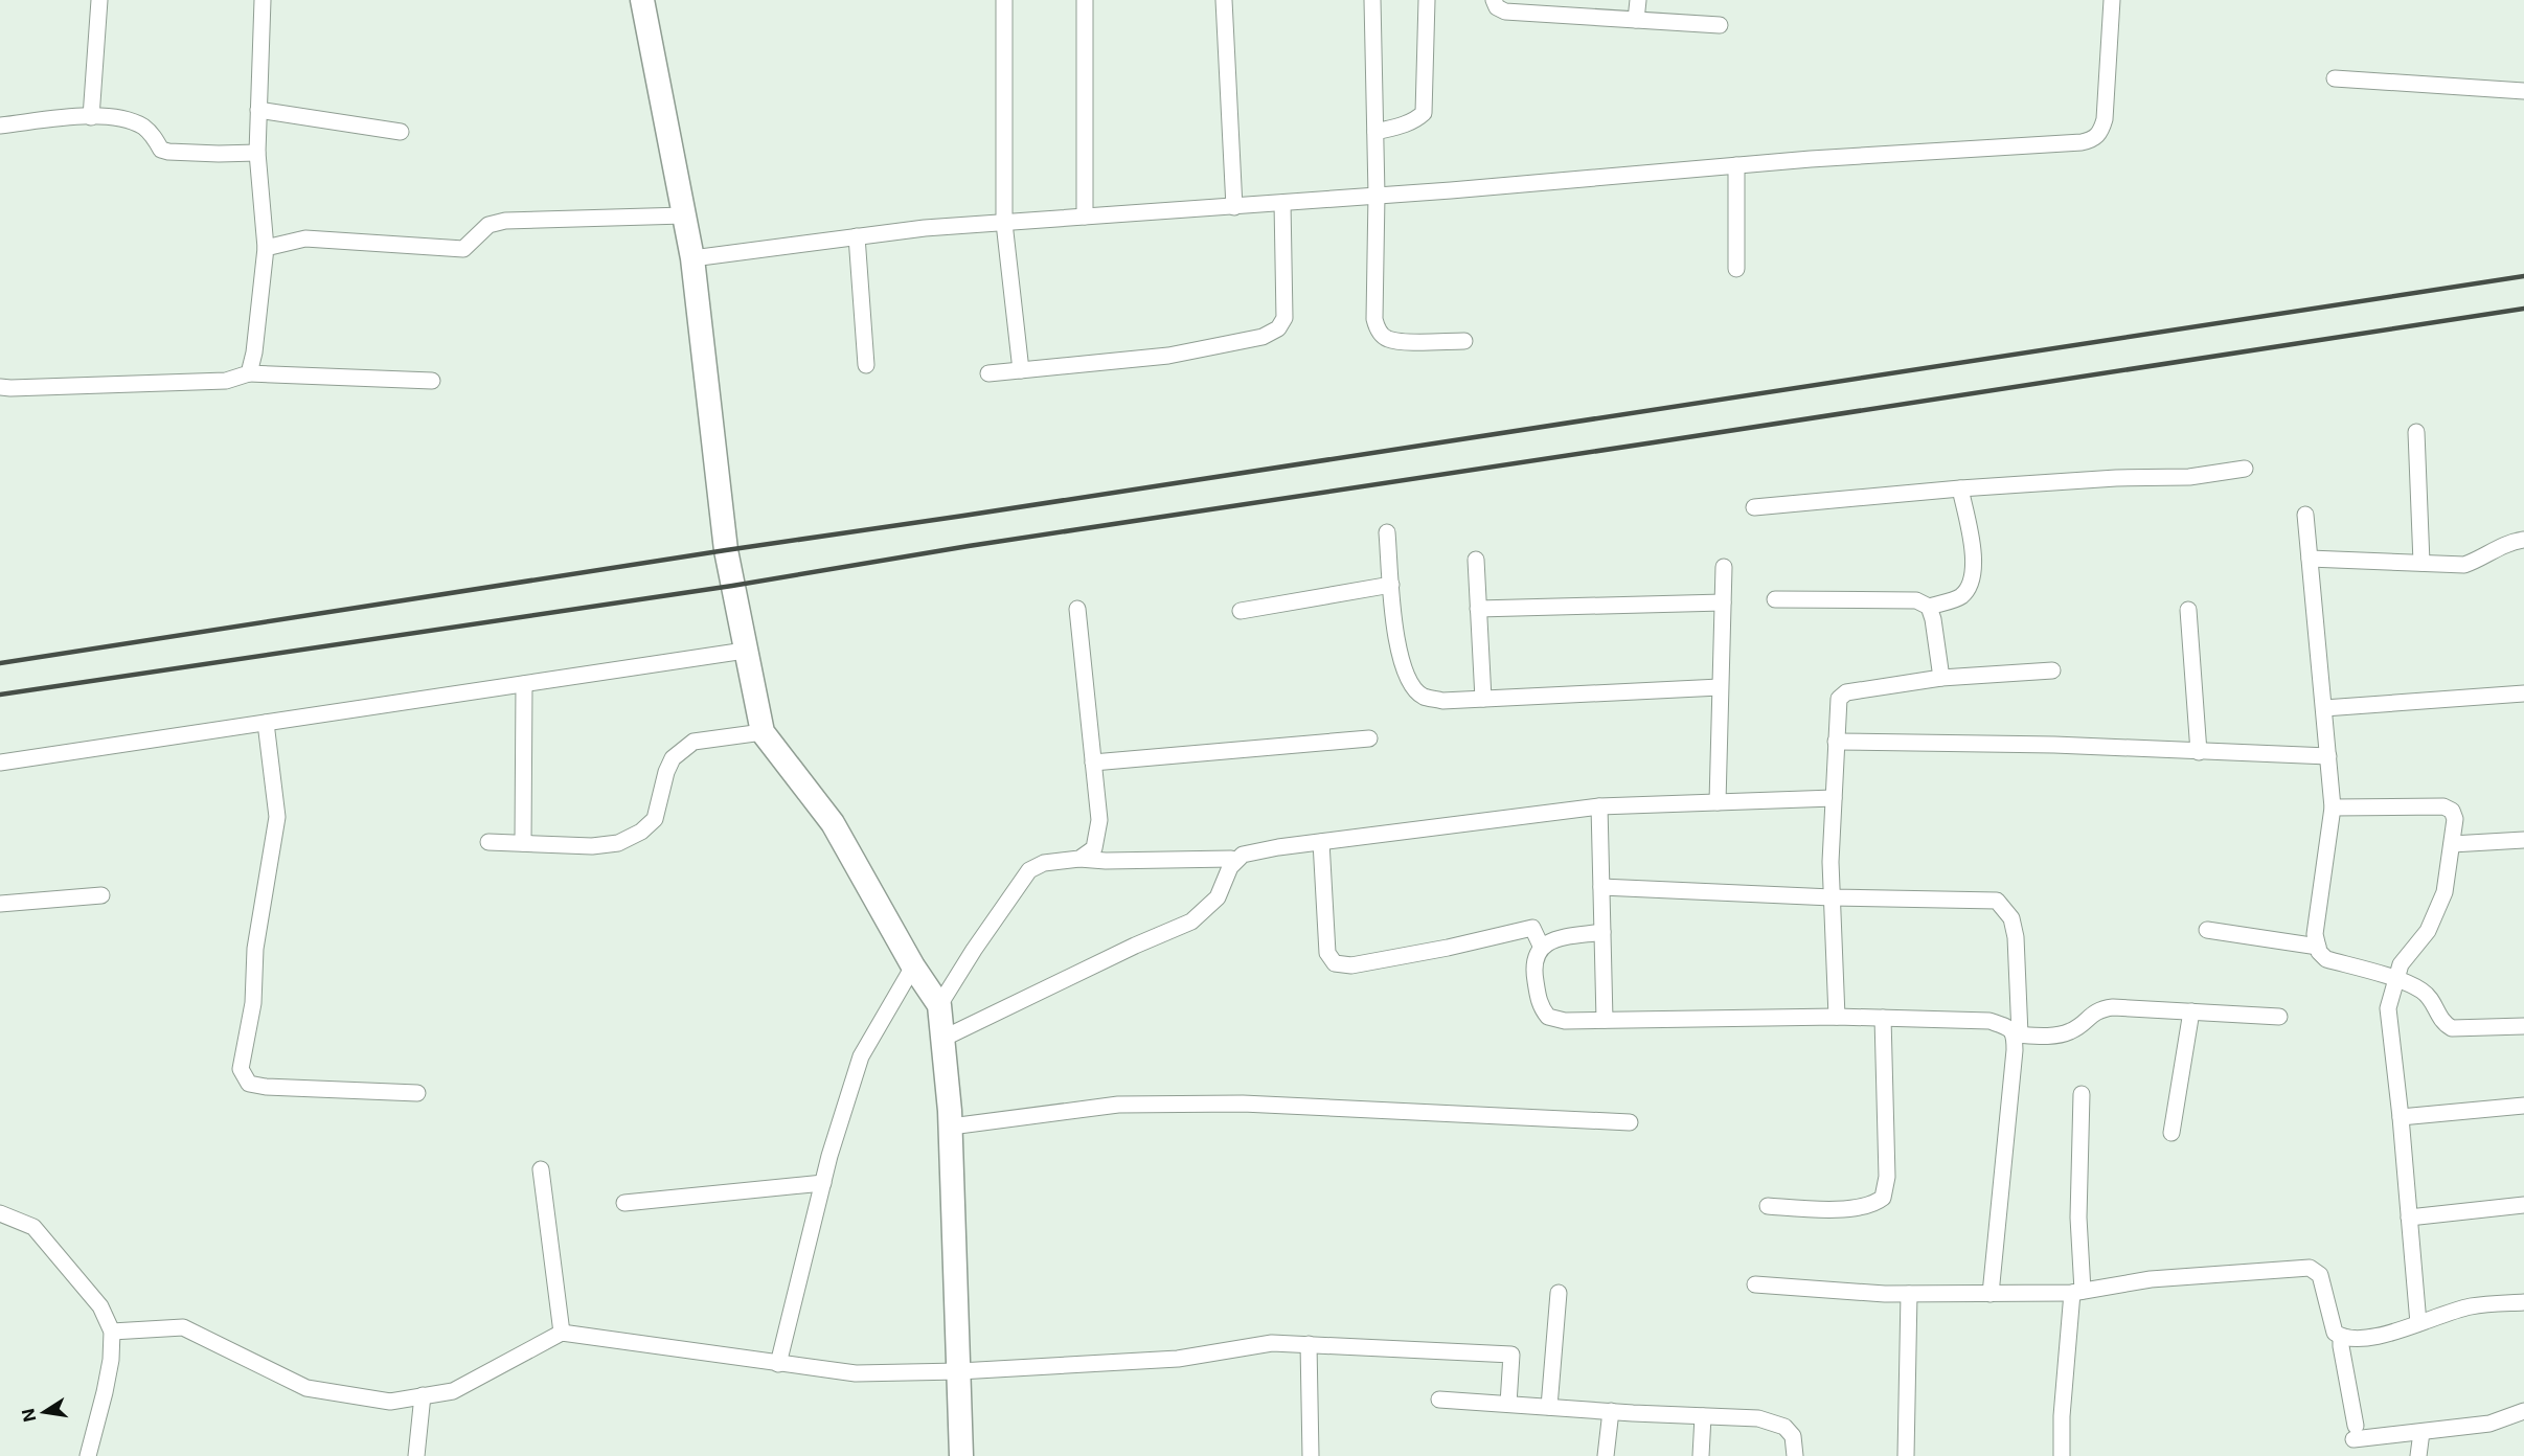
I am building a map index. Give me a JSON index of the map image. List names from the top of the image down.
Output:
{
  "north": "left"
}
